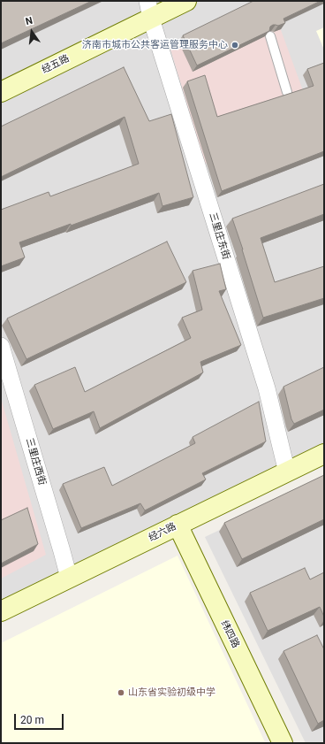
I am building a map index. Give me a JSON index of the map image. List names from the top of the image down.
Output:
{
  "streets": {
    "street": [
      "经五路",
      "三里庄东街",
      "三里庄西街",
      "经六路",
      "纬四路"
    ]
  },
  "crossings": [
    ["经五路", "三里庄东街"],
    ["三里庄东街", "经六路"],
    ["三里庄西街", "经六路"],
    ["经六路", "纬四路"]
  ],
  "places": ["济南市城市公共客运管理服务中心", "山东省实验初级中学"],
  "scale_bar": "20 m",
  "north": "top"
}
